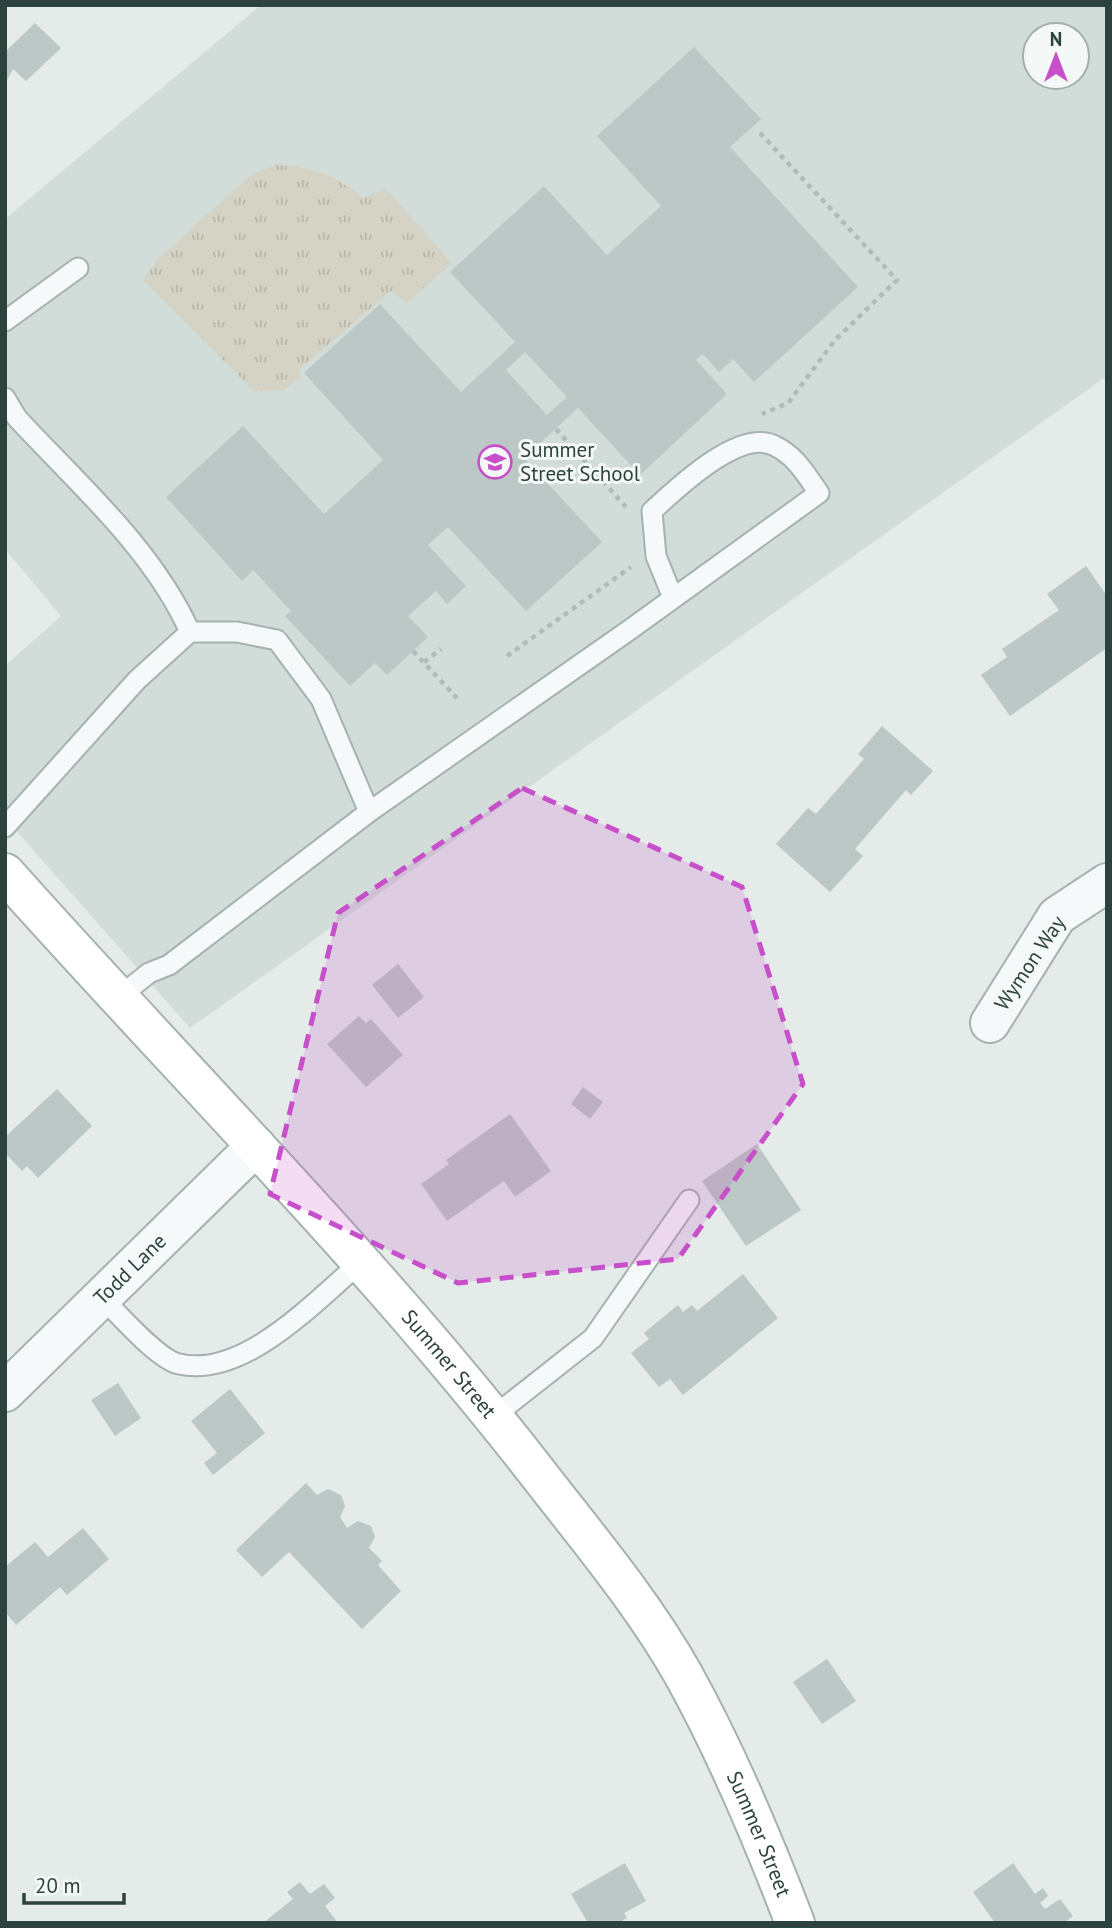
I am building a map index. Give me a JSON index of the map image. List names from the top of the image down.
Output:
{
  "streets": {
    "main road": ["Summer Street"],
    "street": ["Wymon Way", "Todd Lane"]
  },
  "crossings": [
    ["Todd Lane", "Summer Street"]
  ],
  "places": {
    "school or university": ["Summer Street School"]
  },
  "scale_bar": "20 m",
  "north": "top"
}
